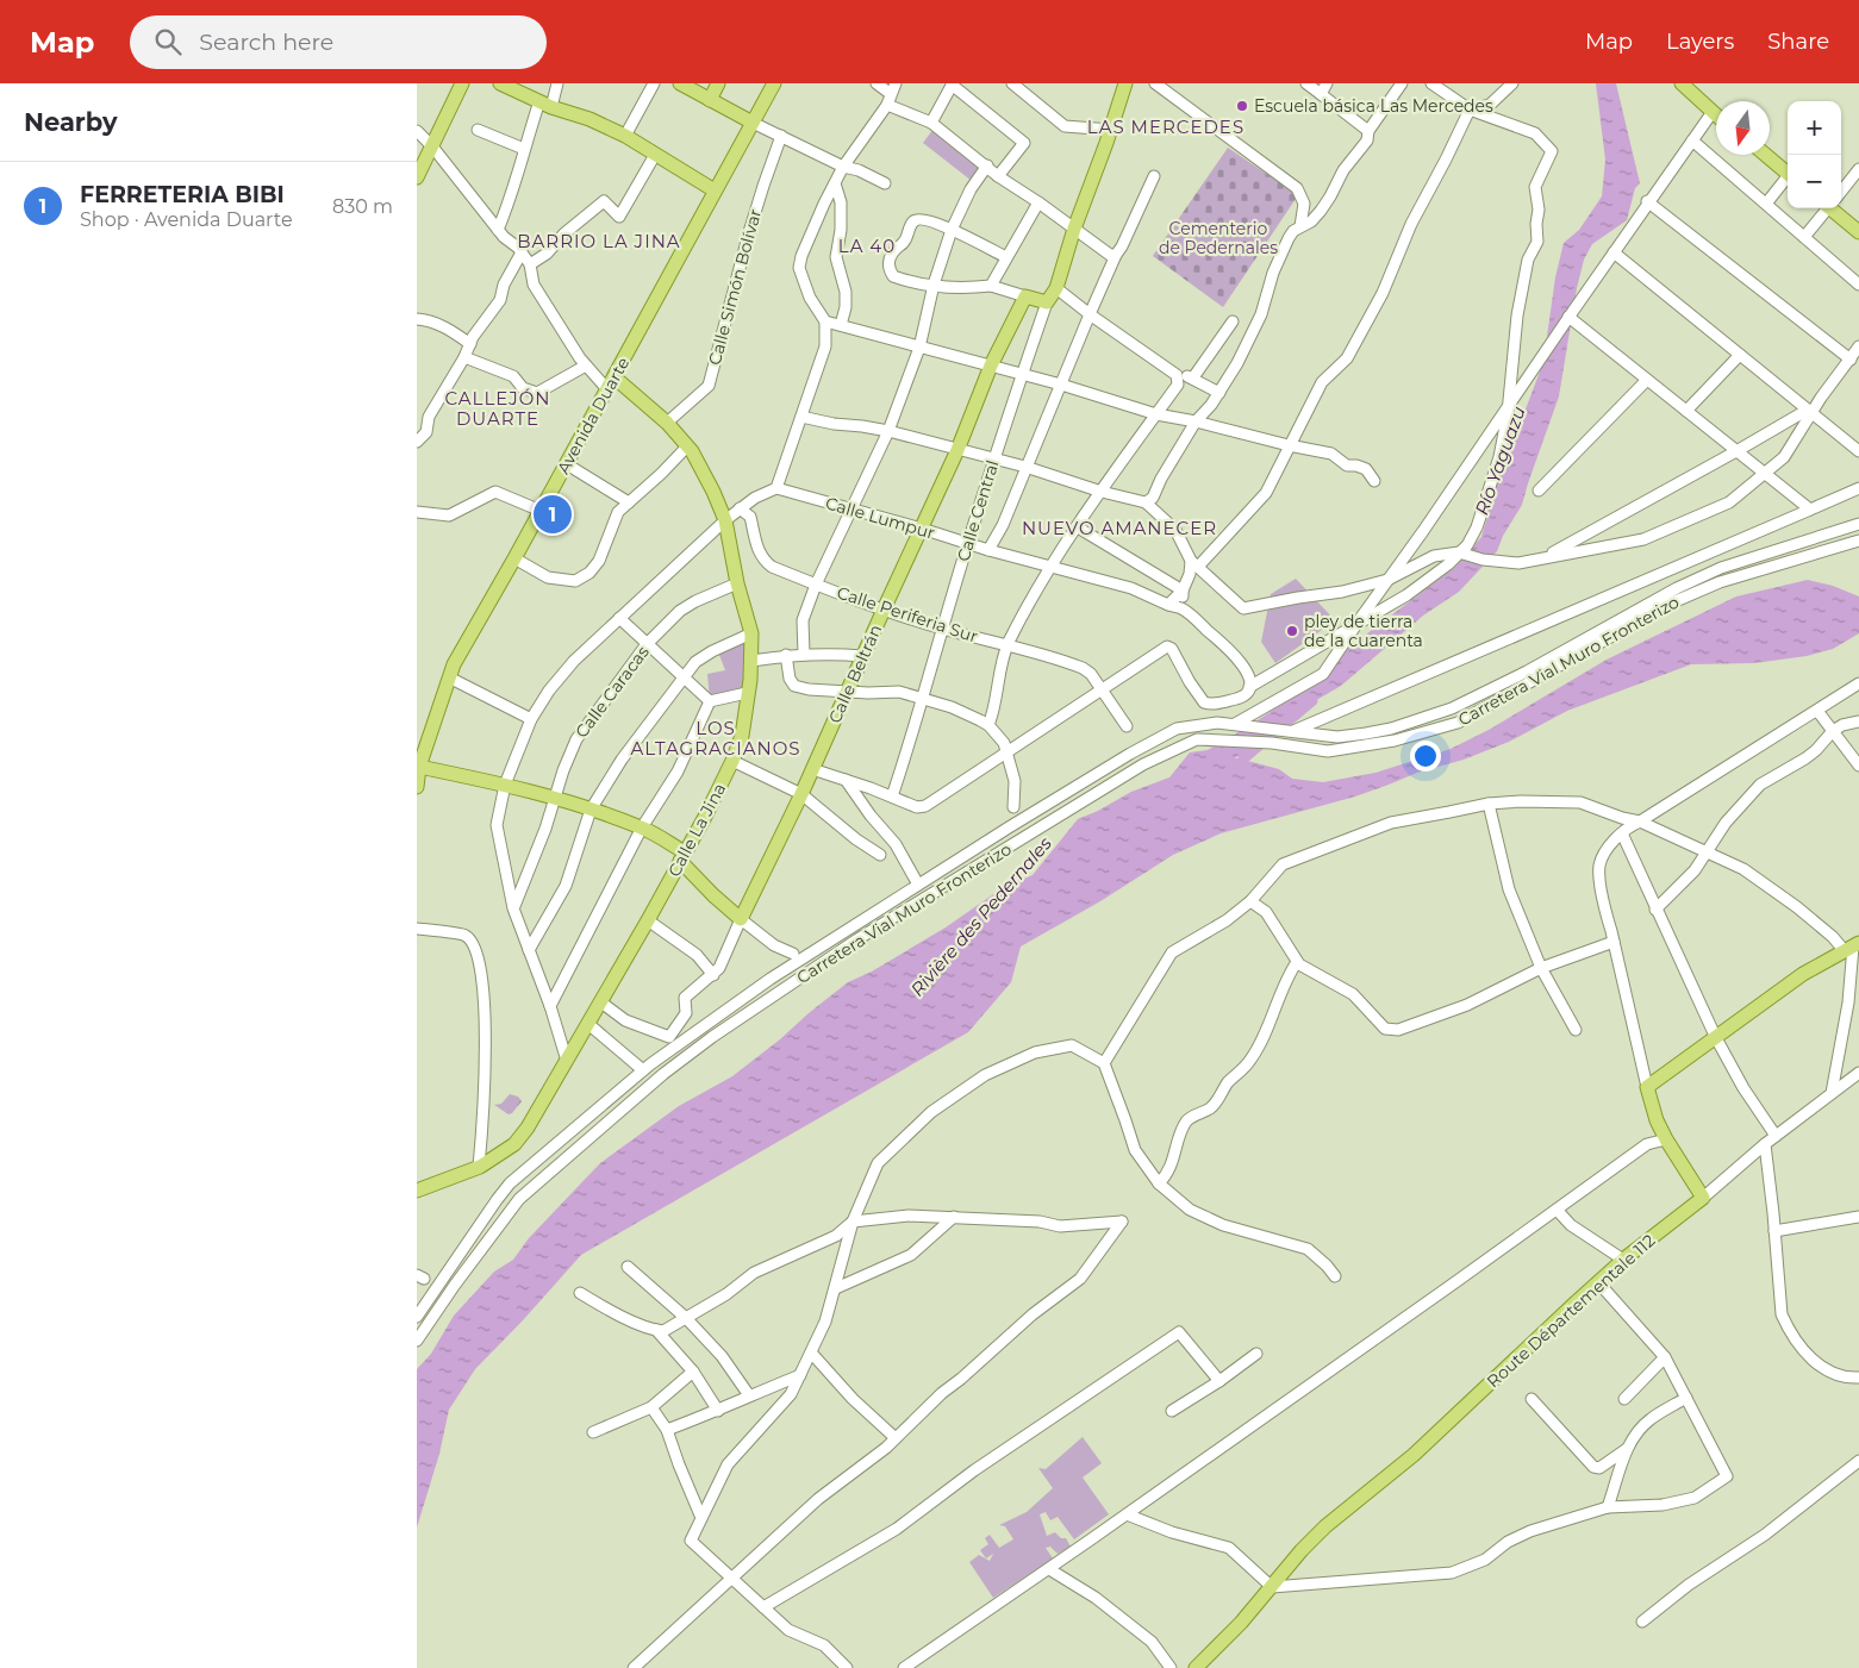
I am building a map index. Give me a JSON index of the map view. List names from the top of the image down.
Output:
{
  "streets": {
    "main road": [
      "Avenida Duarte",
      "Calle Central",
      "Calle Beltrán",
      "Calle La Jina",
      "Route Départementale 112"
    ],
    "street": [
      "Calle Simón Bolívar",
      "Calle Lumpur",
      "Calle Periferia Sur",
      "Carretera Vial Muro Fronterizo",
      "Calle Caracas"
    ]
  },
  "crossings": [
    ["Calle Simón Bolívar", "Calle La Jina"],
    ["Avenida Duarte", "Calle La Jina"],
    ["Calle Central", "Calle Lumpur"],
    ["Calle Central", "Calle Periferia Sur"],
    ["Calle Lumpur", "Calle Beltrán"],
    ["Calle Periferia Sur", "Calle Beltrán"],
    ["Calle Beltrán", "Calle La Jina"],
    ["Calle Caracas", "Calle La Jina"]
  ],
  "districts": [
    "LAS MERCEDES",
    "BARRIO LA JINA",
    "LA 40",
    "CALLEJÓN DUARTE",
    "NUEVO AMANECER",
    "LOS ALTAGRACIANOS"
  ],
  "water": ["Río Yaguazu", "Rivière des Pedernales"],
  "parks": ["Cementerio de Pedernales"],
  "places": ["Escuela básica Las Mercedes", "pley de tierra de la cuarenta"],
  "north": "bottom",
  "page": {
    "header": "Map",
    "search": "Search here",
    "nav": ["Map", "Layers", "Share"],
    "heading": "Nearby",
    "map_buttons": ["+", "−"],
    "list": [
      {
        "mark": "1",
        "name": "FERRETERIA BIBI",
        "note": "Shop · Avenida Duarte",
        "value": "830 m"
      }
    ],
    "pins": "1"
  }
}
